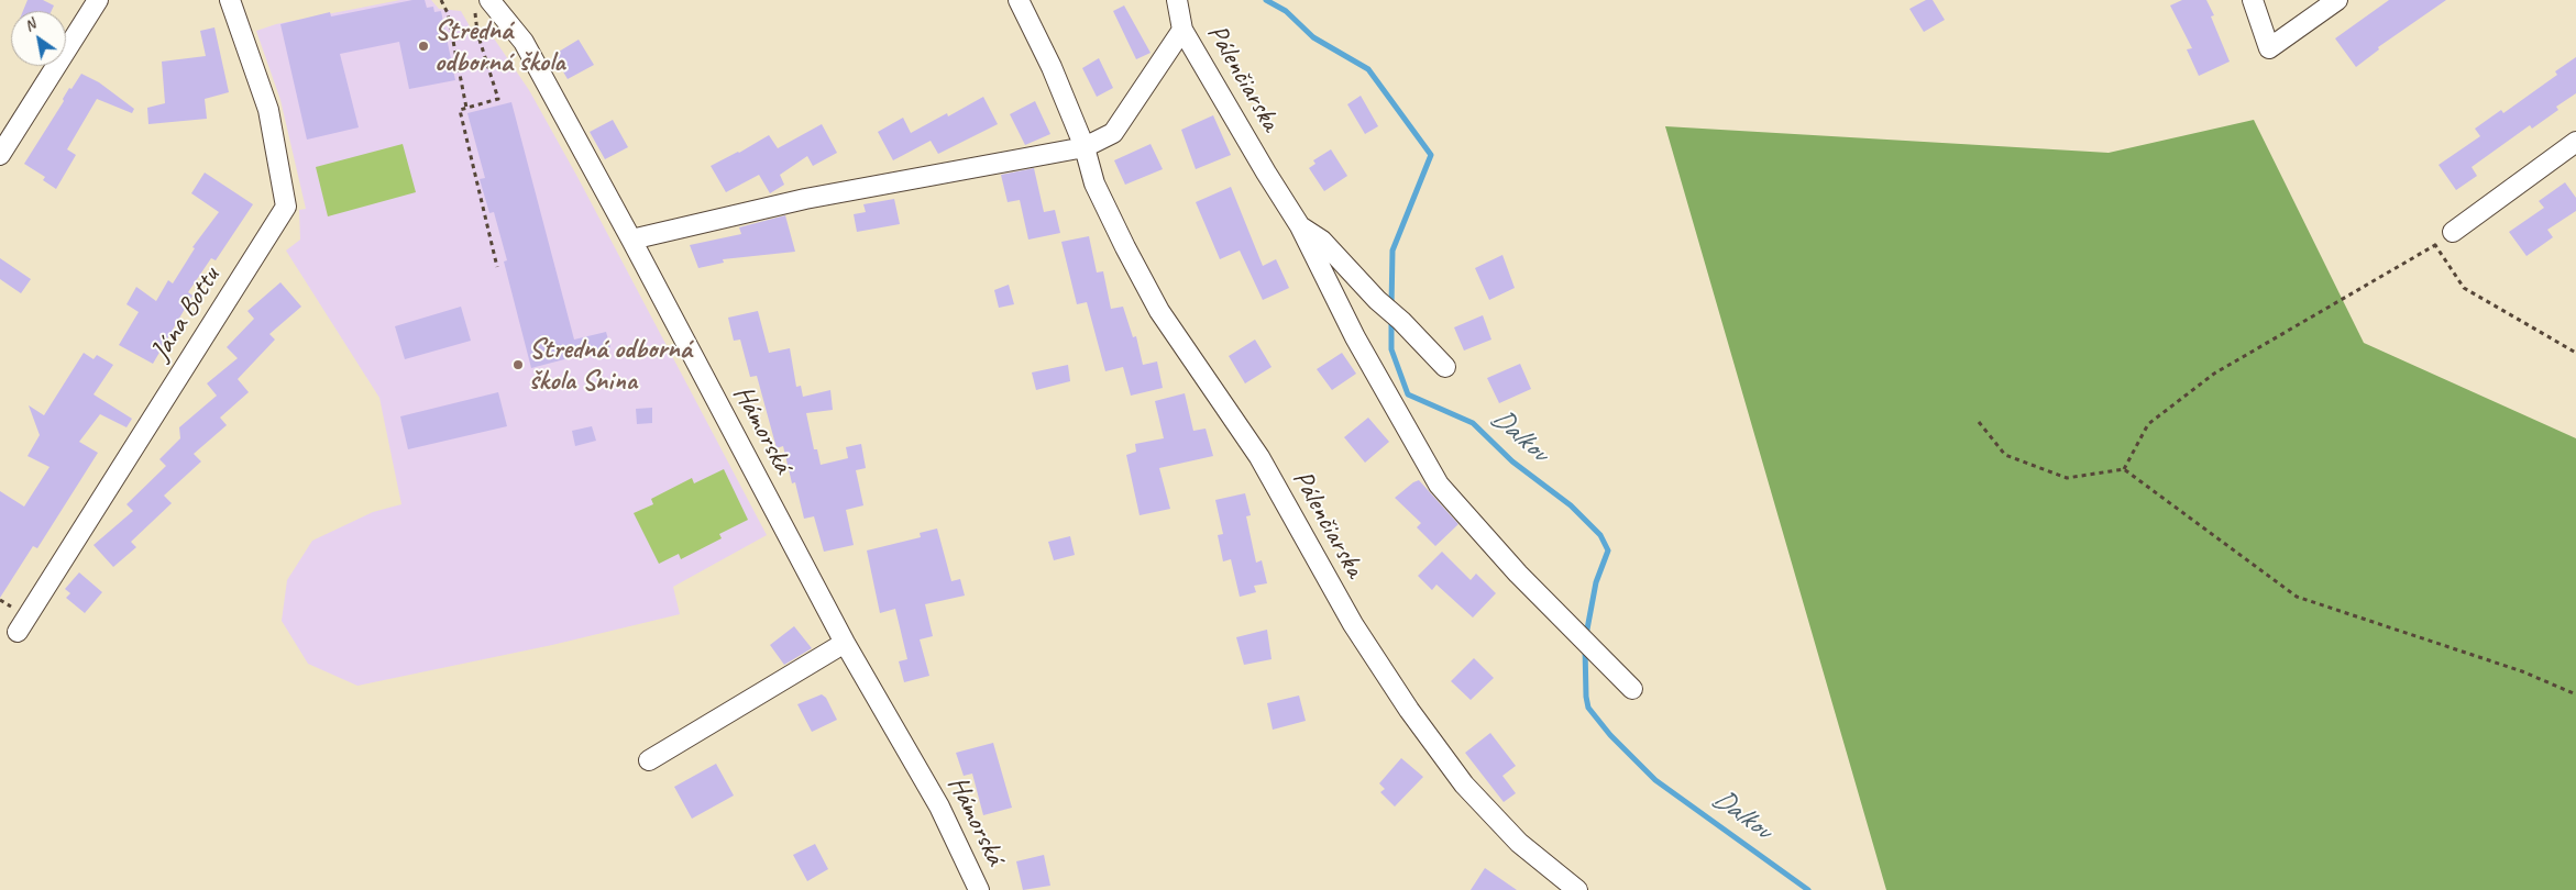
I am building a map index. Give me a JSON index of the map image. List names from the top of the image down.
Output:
{
  "streets": {
    "street": ["Pálenčiarska", "Jána Bottu", "Hámorská"]
  },
  "water": ["Dalkov"],
  "places": ["Stredná odborná škola", "Stredná odborná škola Snina"],
  "north": "top left"
}
